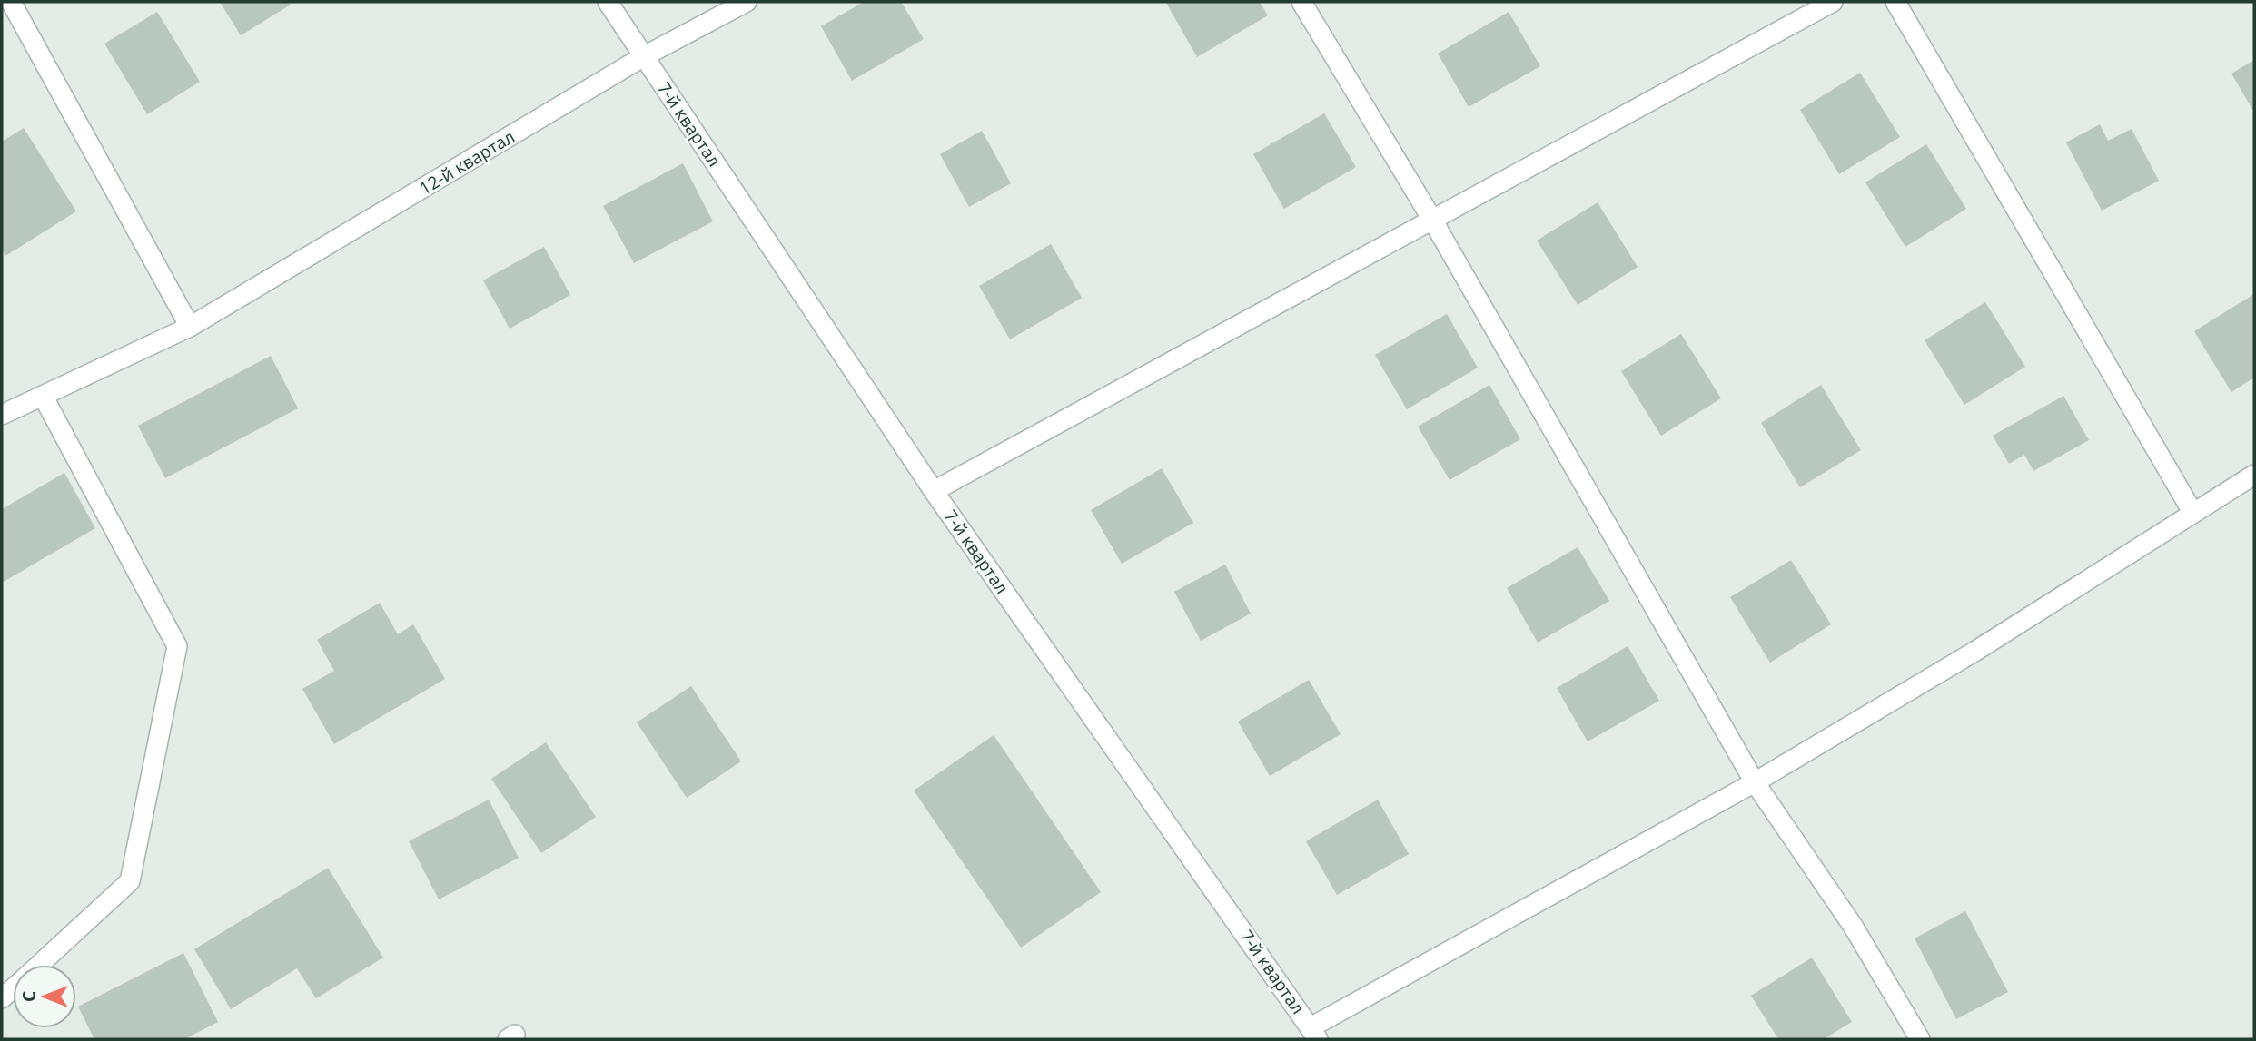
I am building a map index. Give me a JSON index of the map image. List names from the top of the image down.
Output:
{
  "streets": {
    "street": ["7-й квартал", "12-й квартал"]
  },
  "crossings": [
    ["7-й квартал", "12-й квартал"]
  ],
  "north": "left"
}
